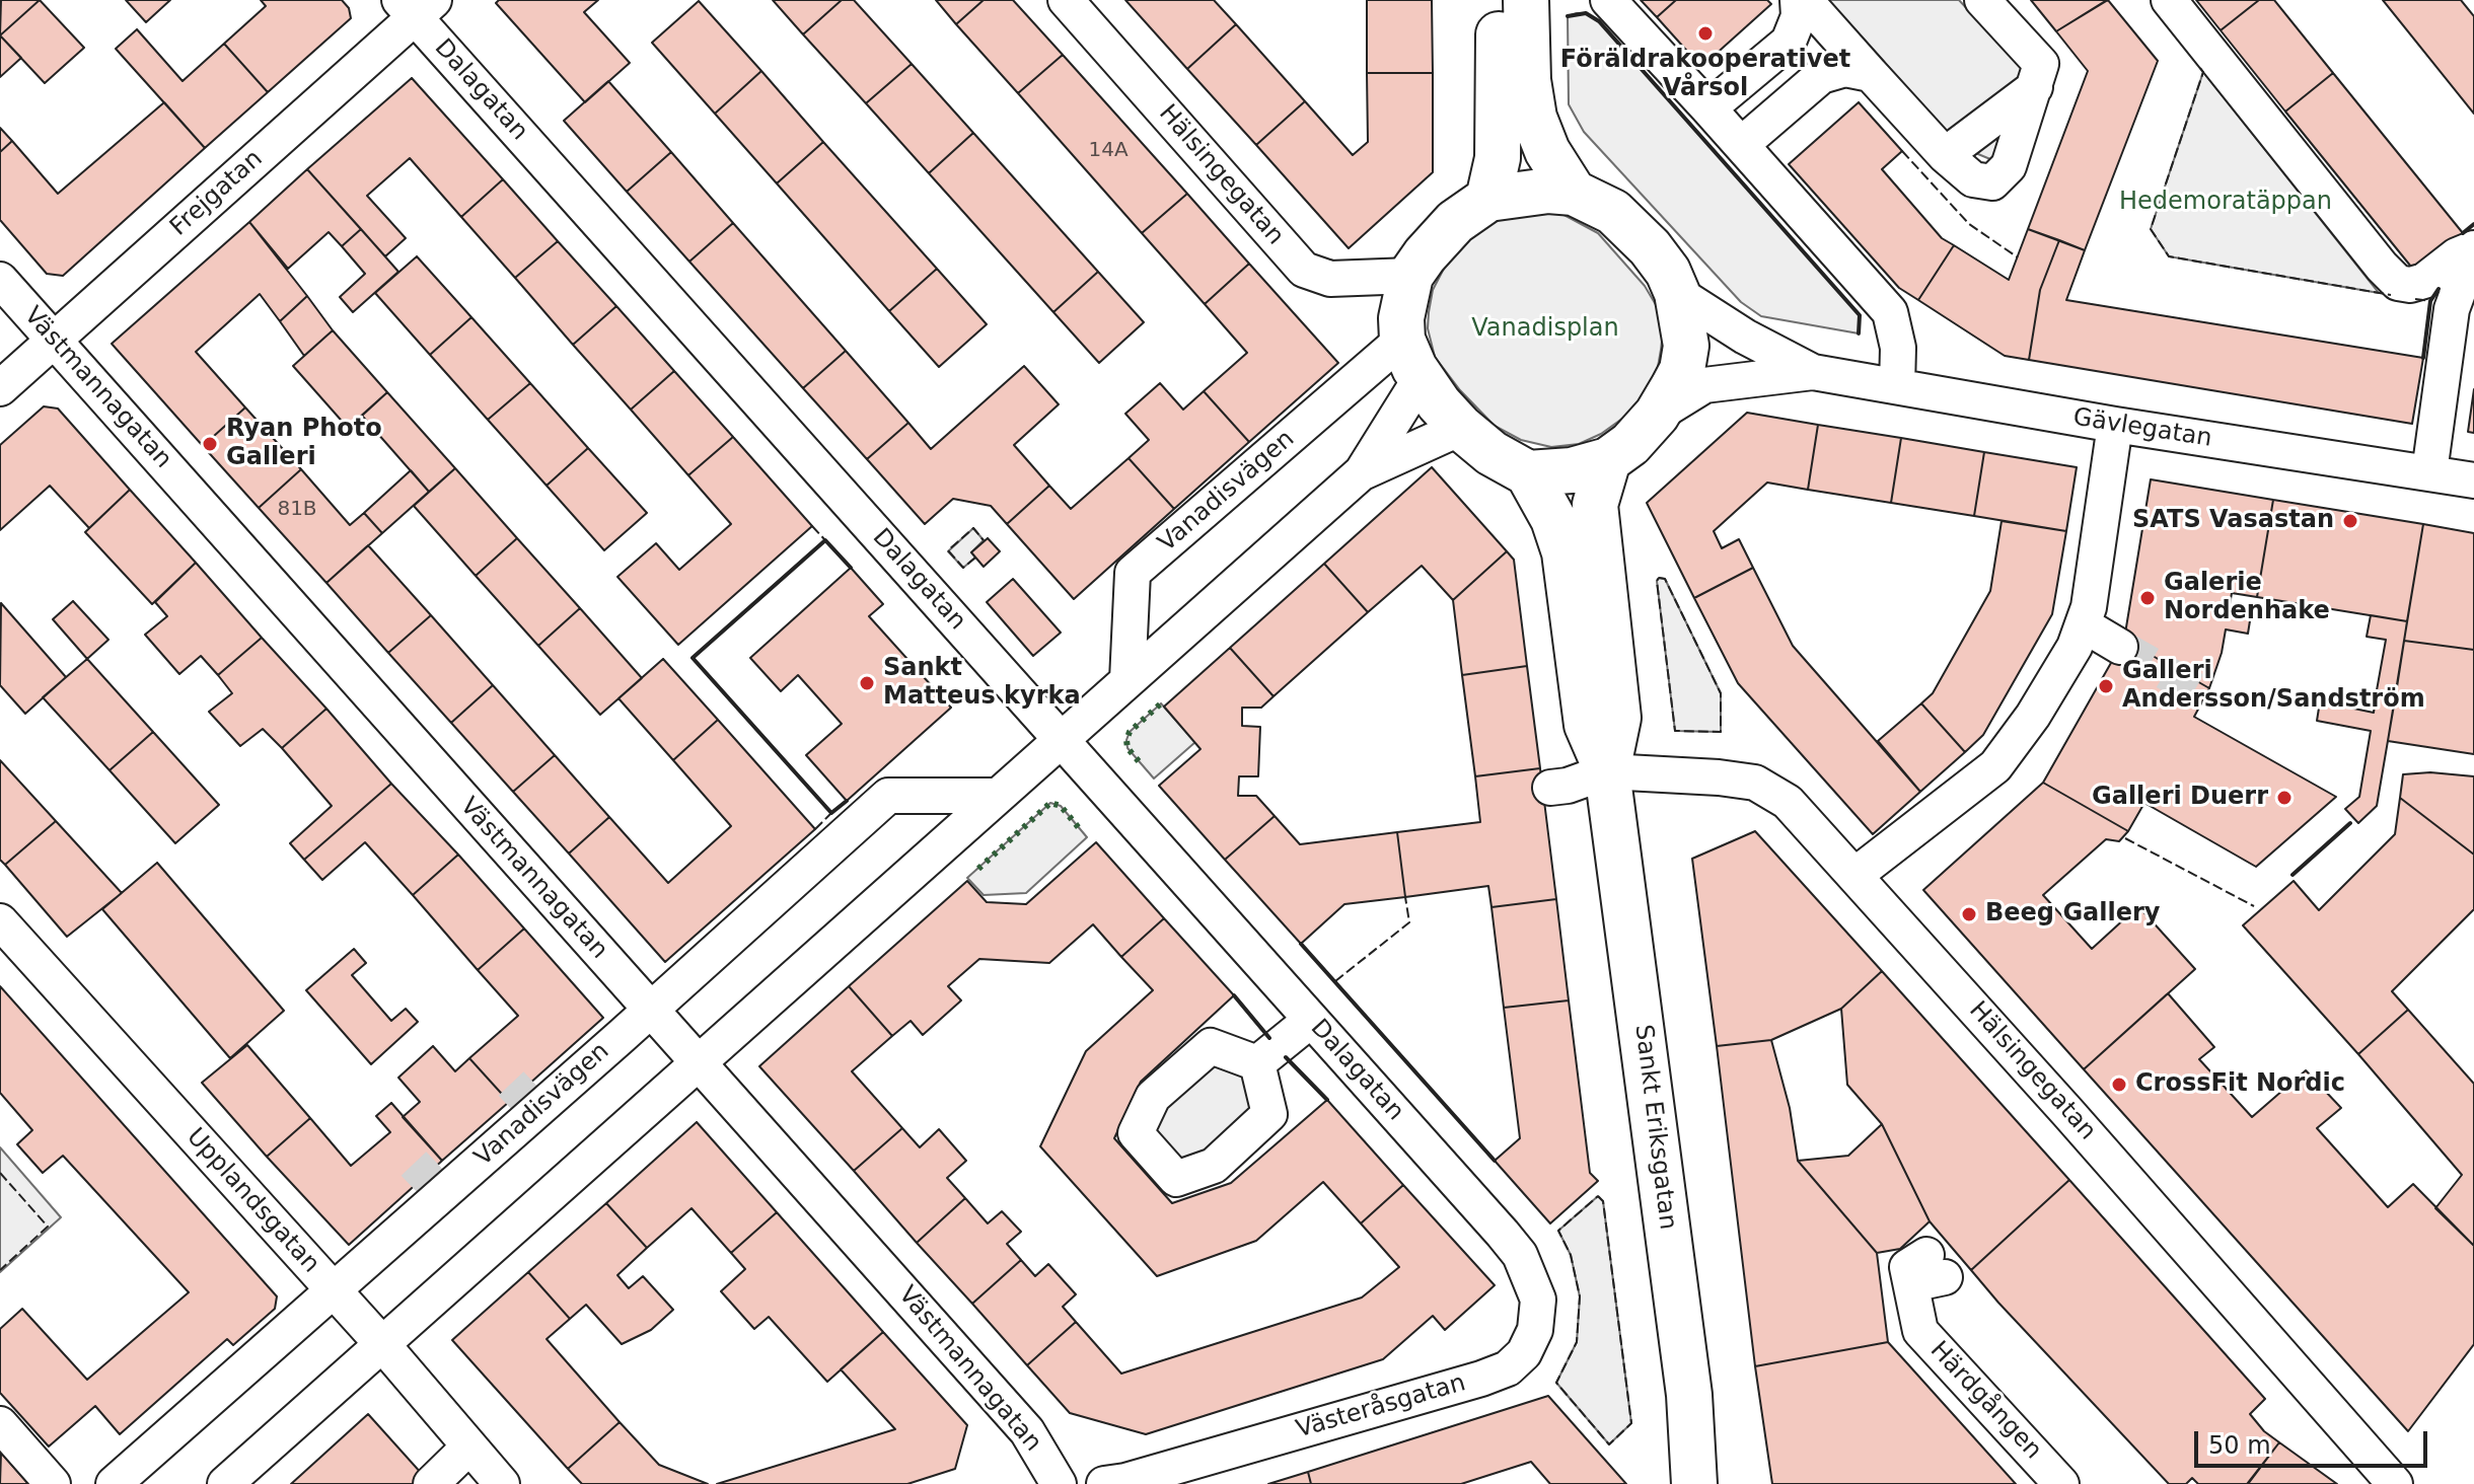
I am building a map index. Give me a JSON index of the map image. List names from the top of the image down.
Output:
{
  "streets": {
    "main road": ["Sankt Eriksgatan"],
    "street": [
      "Dalagatan",
      "Hälsingegatan",
      "Frejgatan",
      "Västmannagatan",
      "Gävlegatan",
      "Vanadisvägen",
      "Upplandsgatan",
      "Härdgången",
      "Västeråsgatan"
    ]
  },
  "crossings": [
    ["Dalagatan", "Frejgatan"],
    ["Dalagatan", "Västeråsgatan"],
    ["Hälsingegatan", "Gävlegatan"],
    ["Hälsingegatan", "Vanadisvägen"],
    ["Hälsingegatan", "Sankt Eriksgatan"],
    ["Frejgatan", "Västmannagatan"],
    ["Västmannagatan", "Vanadisvägen"],
    ["Gävlegatan", "Vanadisvägen"],
    ["Gävlegatan", "Sankt Eriksgatan"],
    ["Vanadisvägen", "Sankt Eriksgatan"],
    ["Vanadisvägen", "Upplandsgatan"]
  ],
  "parks": ["Hedemoratäppan", "Vanadisplan"],
  "places": [
    "Föräldrakooperativet Vårsol",
    "Ryan Photo Galleri",
    "SATS Vasastan",
    "Galerie Nordenhake",
    "Sankt Matteus kyrka",
    "Galleri Andersson/Sandström",
    "Galleri Duerr",
    "Beeg Gallery",
    "CrossFit Nordic"
  ],
  "house_numbers": ["14A", "81B"],
  "scale_bar": "50 m"
}
